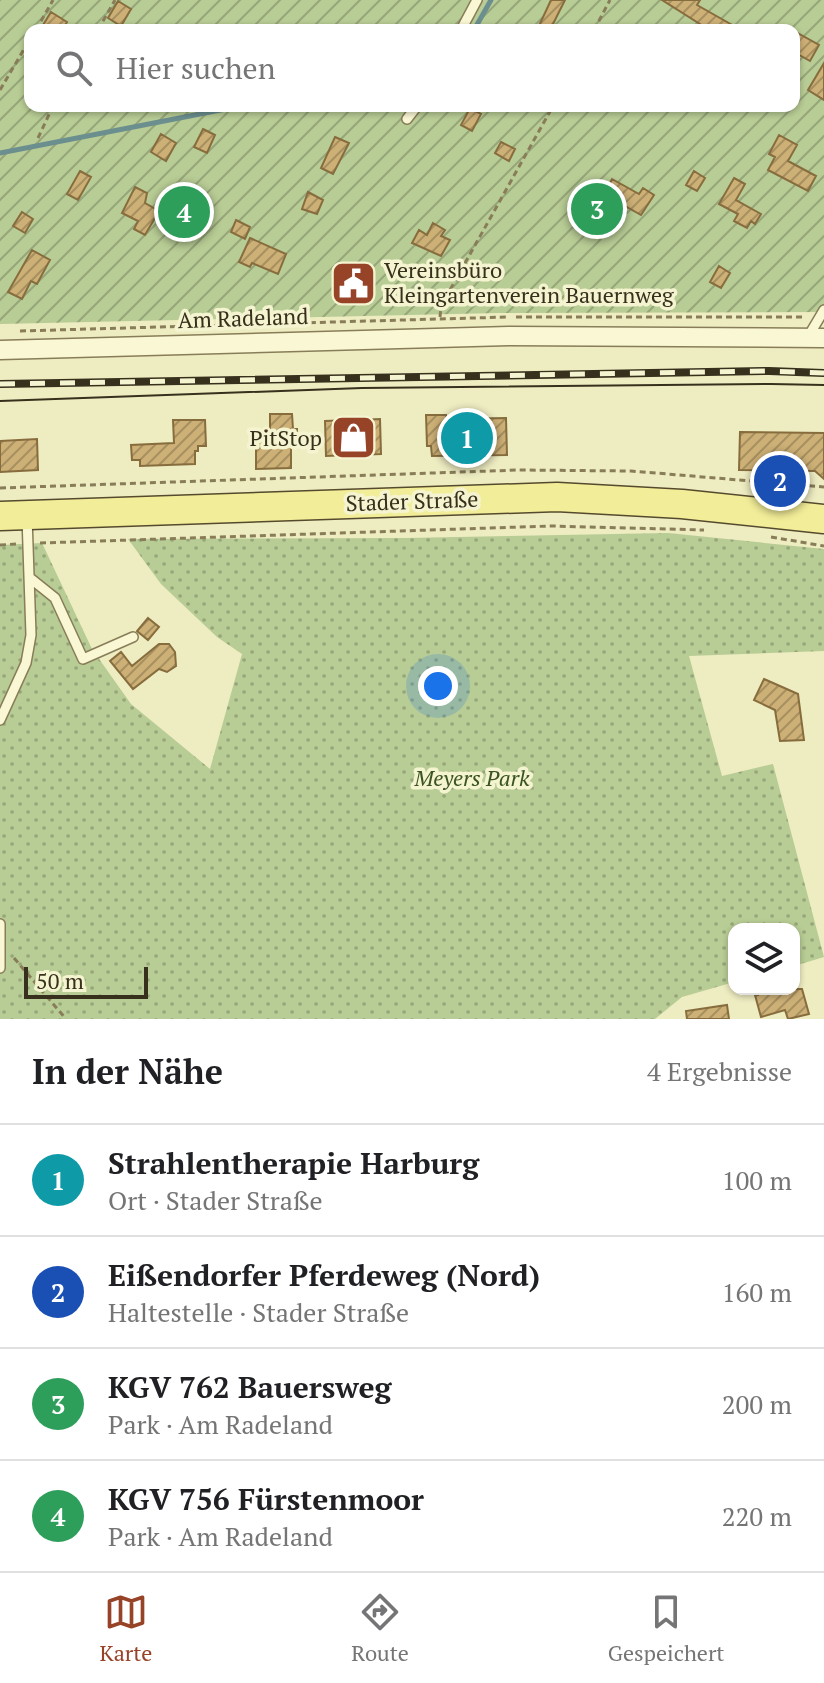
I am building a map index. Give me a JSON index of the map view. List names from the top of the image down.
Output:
{
  "streets": {
    "main road": ["Stader Straße"],
    "street": ["Am Radeland"]
  },
  "parks": ["Meyers Park"],
  "places": {
    "public building": ["Vereinsbüro Kleingartenverein Bauernweg"],
    "shop": ["PitStop"]
  },
  "scale_bar": "50 m",
  "page": {
    "search": "Hier suchen",
    "pins": [
      "3",
      "4",
      "1",
      "2"
    ],
    "scale": "50 m",
    "heading": ["In der Nähe", "4 Ergebnisse"],
    "list": [
      {
        "mark": "1",
        "name": "Strahlentherapie Harburg",
        "note": "Ort · Stader Straße",
        "value": "100 m"
      },
      {
        "mark": "2",
        "name": "Eißendorfer Pferdeweg (Nord)",
        "note": "Haltestelle · Stader Straße",
        "value": "160 m"
      },
      {
        "mark": "3",
        "name": "KGV 762 Bauersweg",
        "note": "Park · Am Radeland",
        "value": "200 m"
      },
      {
        "mark": "4",
        "name": "KGV 756 Fürstenmoor",
        "note": "Park · Am Radeland",
        "value": "220 m"
      }
    ],
    "nav": ["Karte", "Route", "Gespeichert"]
  }
}
